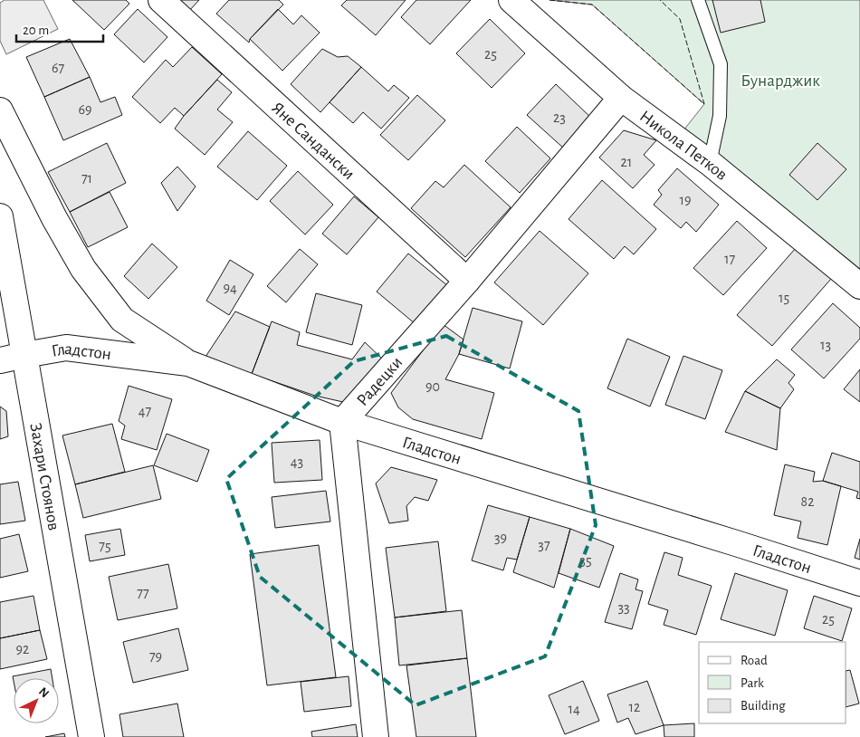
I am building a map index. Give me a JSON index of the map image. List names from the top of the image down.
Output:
{
  "streets": {
    "street": [
      "Яне Сандански",
      "Никола Петков",
      "Гладстон",
      "Радецки",
      "Захари Стоянов"
    ]
  },
  "crossings": [
    ["Яне Сандански", "Радецки"],
    ["Никола Петков", "Радецки"],
    ["Гладстон", "Радецки"],
    ["Гладстон", "Захари Стоянов"]
  ],
  "parks": ["Бунарджик"],
  "house_numbers": [
    "25",
    "67",
    "69",
    "23",
    "21",
    "71",
    "19",
    "17",
    "94",
    "15",
    "13",
    "90",
    "47",
    "43",
    "82",
    "39",
    "37",
    "75",
    "35",
    "77",
    "33",
    "25",
    "92",
    "79",
    "12",
    "14"
  ],
  "legend": ["Road", "Park", "Building"],
  "scale_bar": "20 m",
  "north": "top right"
}
